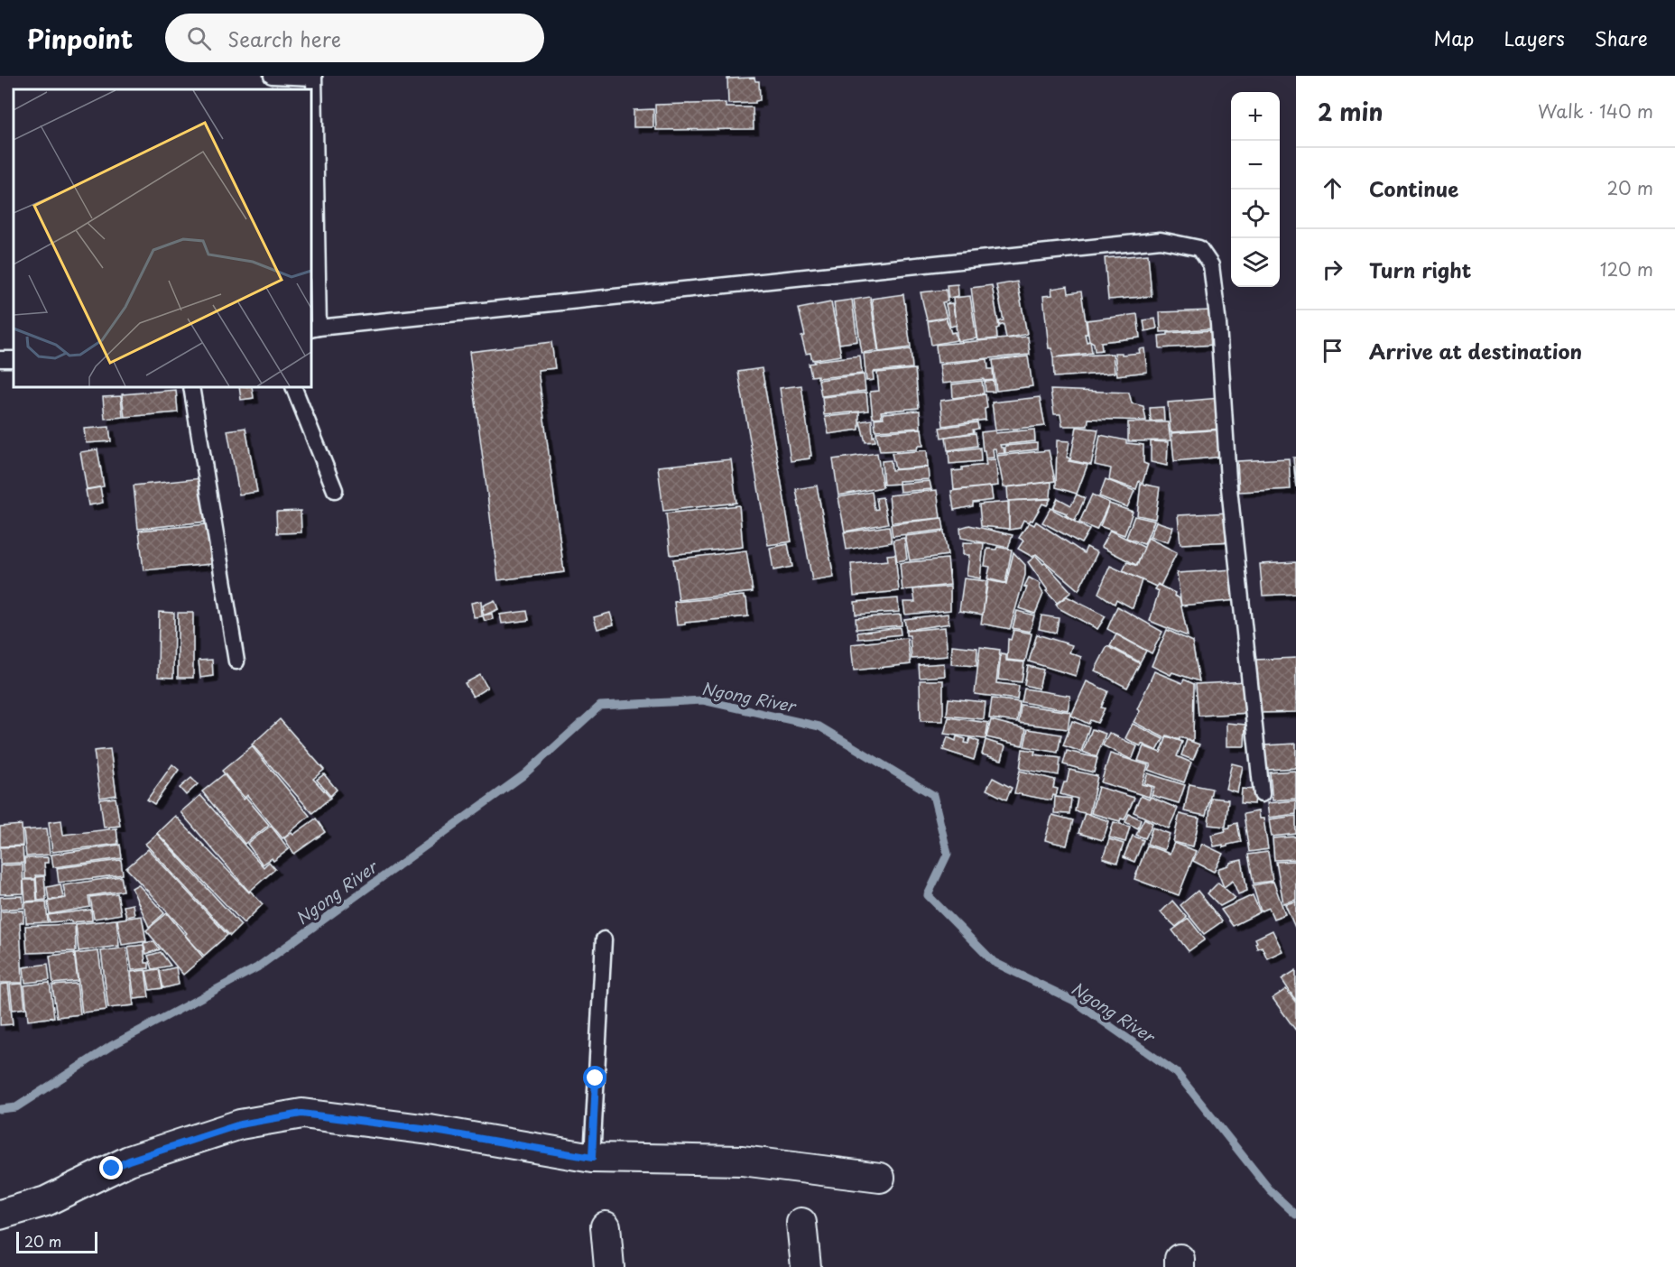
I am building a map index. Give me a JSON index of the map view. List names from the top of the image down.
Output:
{
  "water": ["Ngong River"],
  "scale_bar": "20 m",
  "page": {
    "header": "Pinpoint",
    "search": "Search here",
    "nav": ["Map", "Layers", "Share"],
    "heading": ["2 min", "Walk · 140 m"],
    "map_buttons": ["+", "−"],
    "list": [
      ["Continue", "20 m"],
      ["Turn right", "120 m"],
      "Arrive at destination"
    ],
    "scale": "20 m"
  }
}
